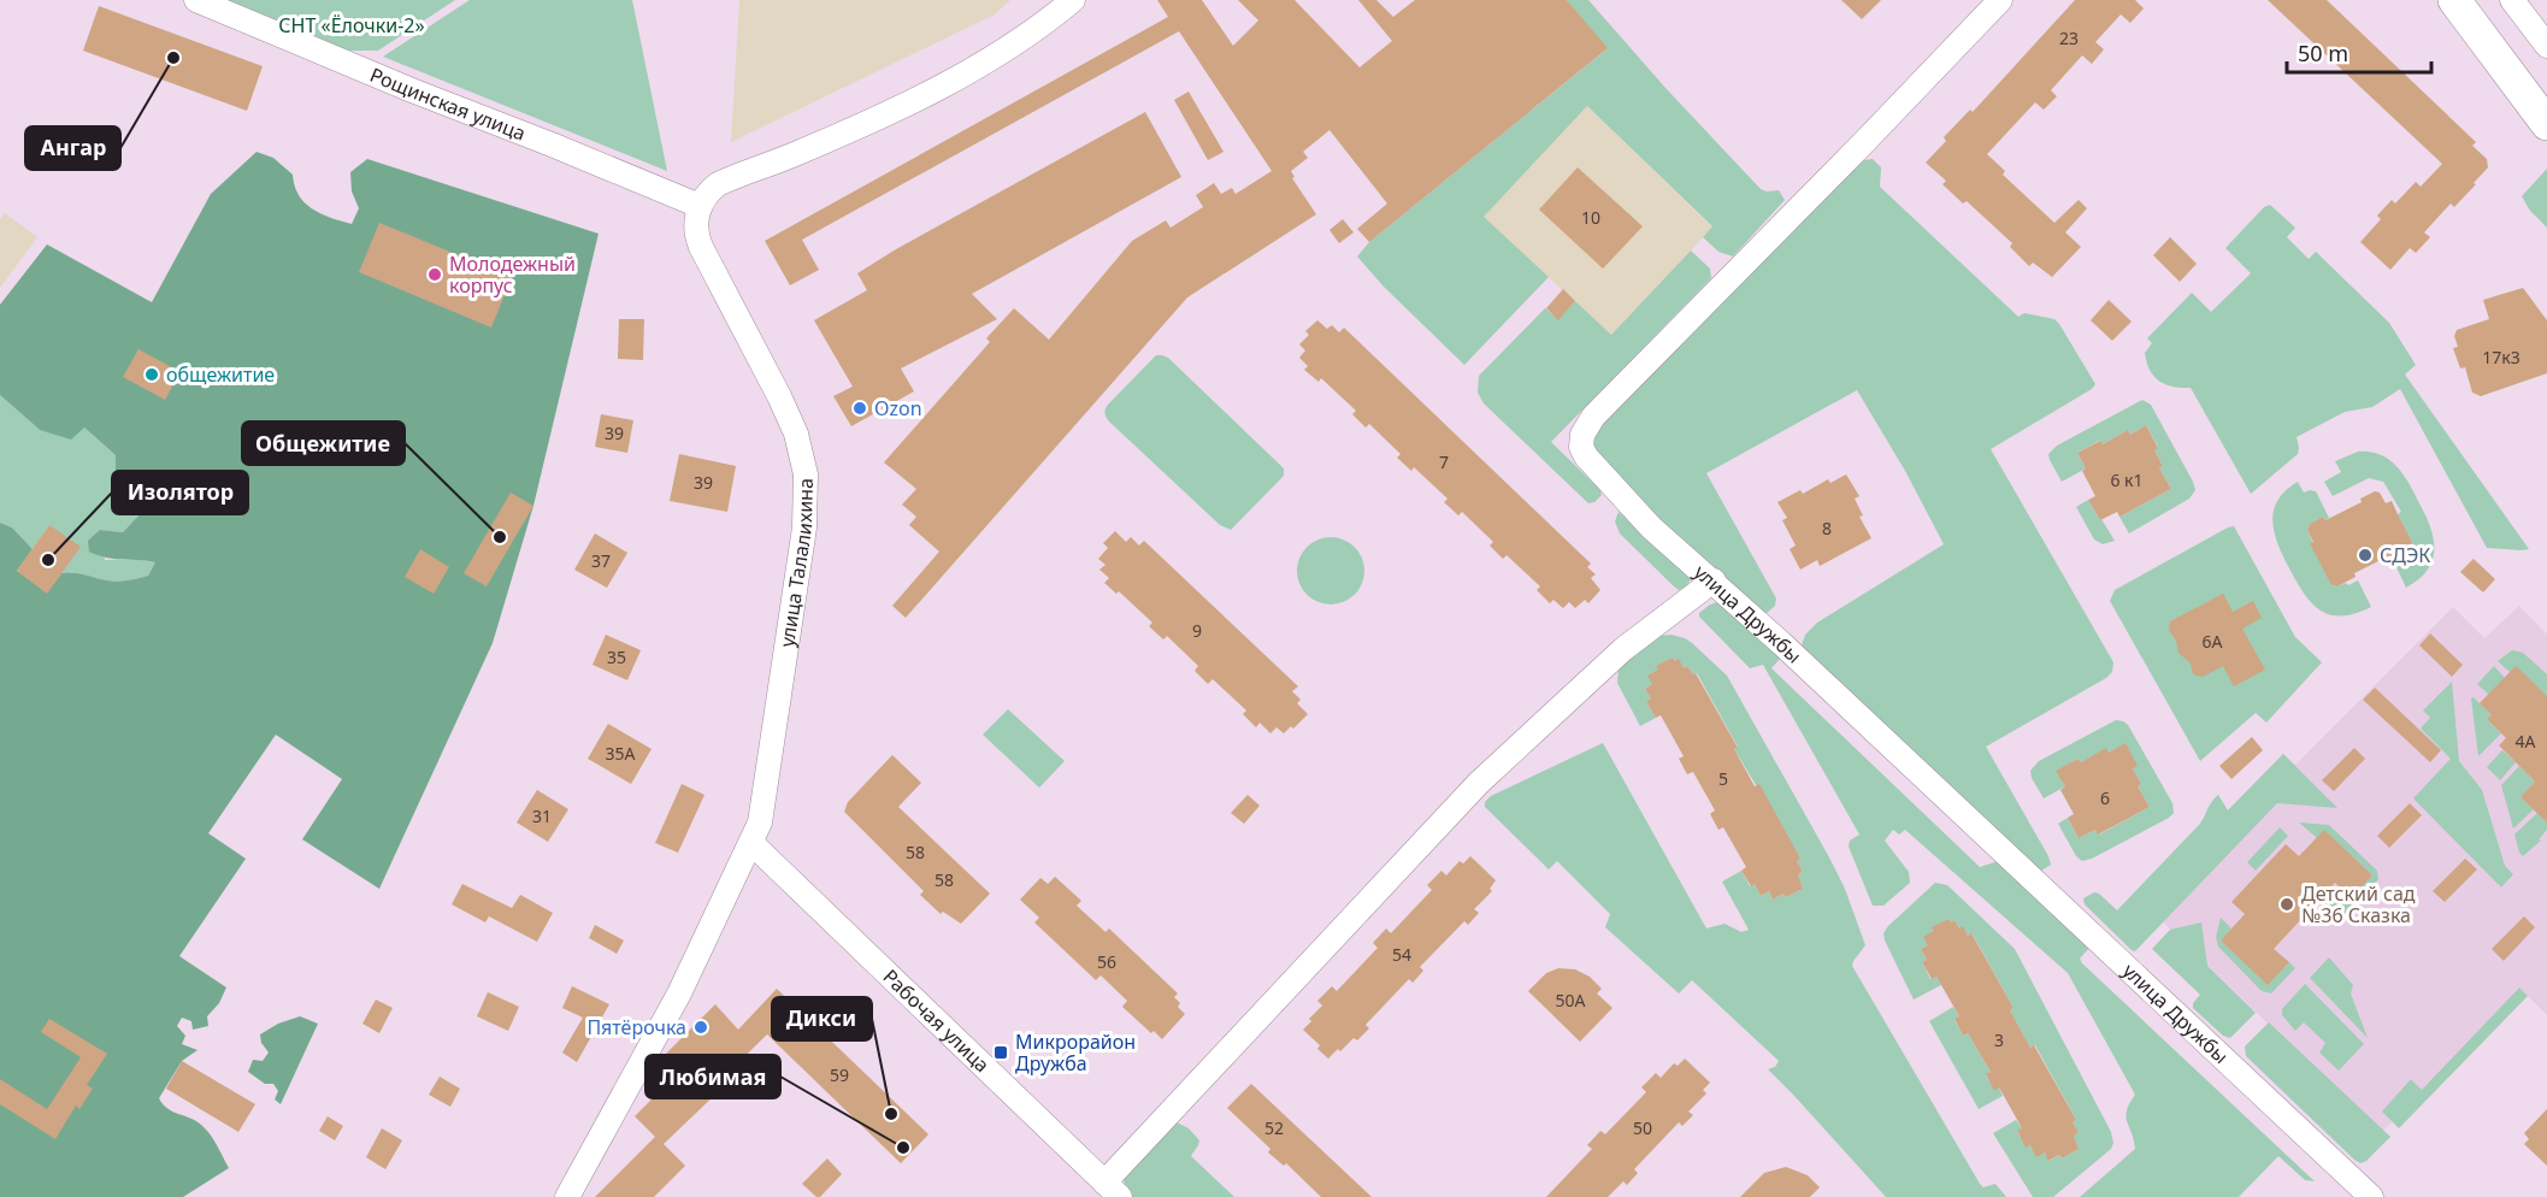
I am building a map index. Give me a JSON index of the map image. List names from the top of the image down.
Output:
{
  "streets": {
    "street": [
      "Рощинская улица",
      "улица Талалихина",
      "улица Дружбы",
      "Рабочая улица"
    ]
  },
  "crossings": [
    ["Рощинская улица", "улица Талалихина"],
    ["улица Талалихина", "Рабочая улица"]
  ],
  "parks": ["СНТ «Ёлочки-2»"],
  "places": {
    "other": [
      "Ангар",
      "Молодежный корпус",
      "общежитие",
      "Ozon",
      "Общежитие",
      "СДЭК",
      "Изолятор",
      "Детский сад №36 Сказка",
      "Пятёрочка",
      "Дикси",
      "Любимая"
    ],
    "transit": ["Микрорайон Дружба"]
  },
  "house_numbers": [
    "23",
    "10",
    "17к3",
    "39",
    "7",
    "6 к1",
    "39",
    "8",
    "37",
    "9",
    "6А",
    "35",
    "4А",
    "35А",
    "5",
    "6",
    "31",
    "58",
    "58",
    "54",
    "56",
    "50А",
    "3",
    "59",
    "52",
    "50"
  ],
  "scale_bar": "50 m"
}
